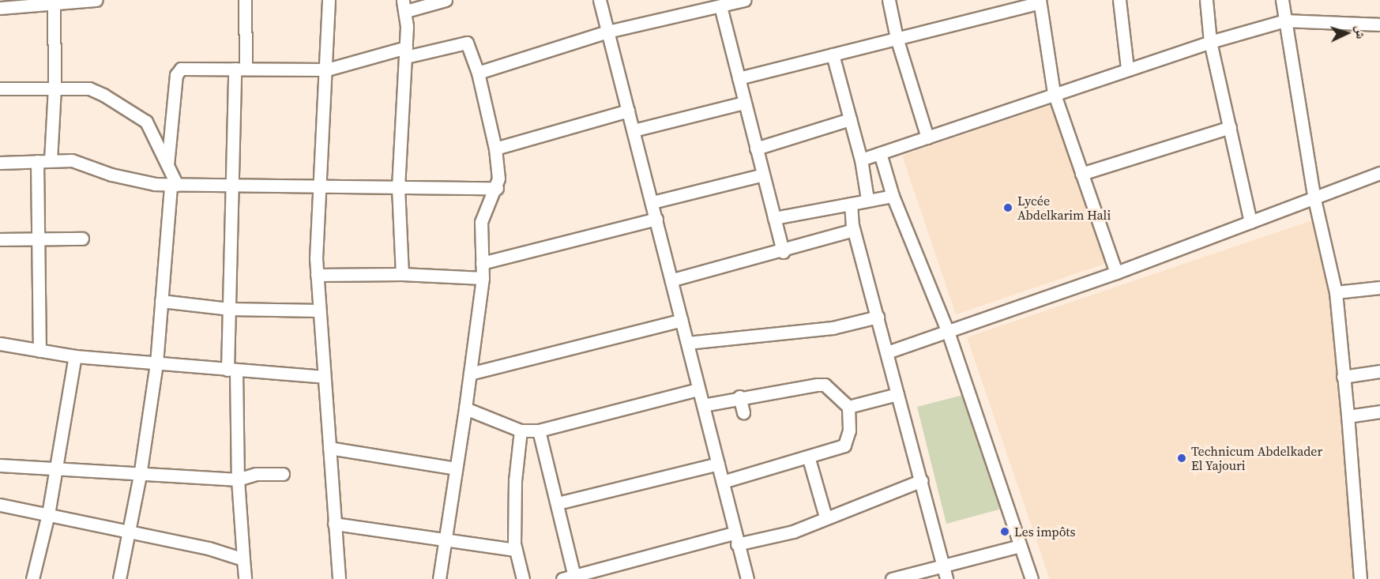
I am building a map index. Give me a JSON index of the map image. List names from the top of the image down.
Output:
{
  "places": ["Lycée Abdelkarim Hali", "Technicum Abdelkader El Yajouri", "Les impôts"],
  "north": "right"
}
